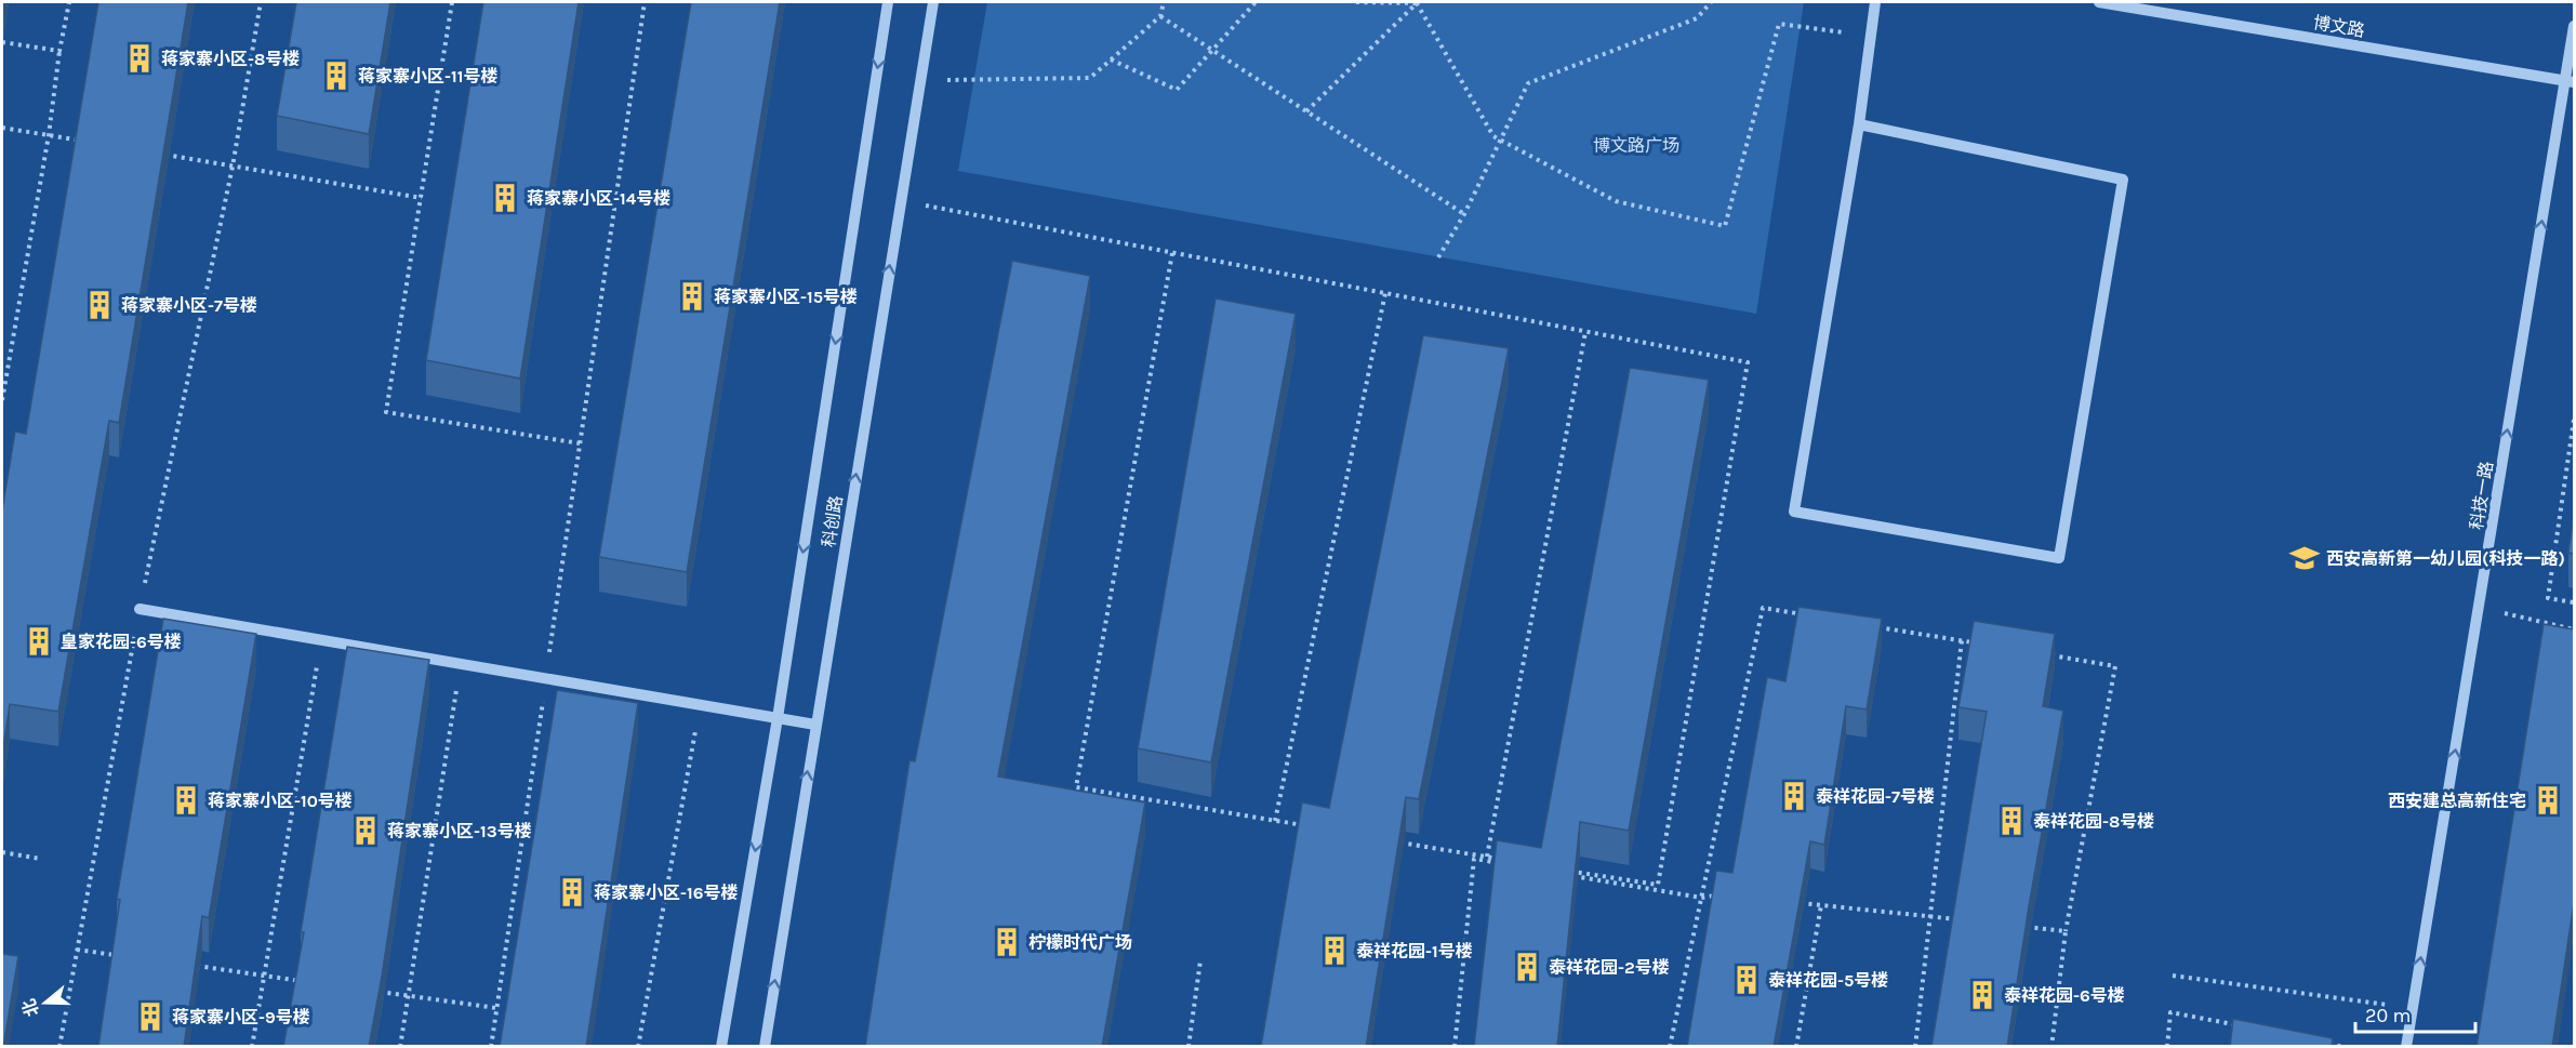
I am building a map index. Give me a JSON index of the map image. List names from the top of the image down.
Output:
{
  "streets": {
    "street": ["博文路", "科技一路", "科创路"]
  },
  "crossings": [
    ["博文路", "科技一路"]
  ],
  "one_way": ["科技一路"],
  "parks": ["博文路广场"],
  "places": {
    "building": [
      "蒋家寨小区-8号楼",
      "蒋家寨小区-11号楼",
      "蒋家寨小区-14号楼",
      "蒋家寨小区-15号楼",
      "蒋家寨小区-7号楼",
      "皇家花园-6号楼",
      "泰祥花园-7号楼",
      "蒋家寨小区-10号楼",
      "西安建总高新住宅",
      "泰祥花园-8号楼",
      "蒋家寨小区-13号楼",
      "蒋家寨小区-16号楼",
      "柠檬时代广场",
      "泰祥花园-1号楼",
      "泰祥花园-2号楼",
      "泰祥花园-5号楼",
      "泰祥花园-6号楼",
      "蒋家寨小区-9号楼"
    ],
    "school or university": ["西安高新第一幼儿园(科技一路)"]
  },
  "scale_bar": "20 m",
  "north": "left"
}
